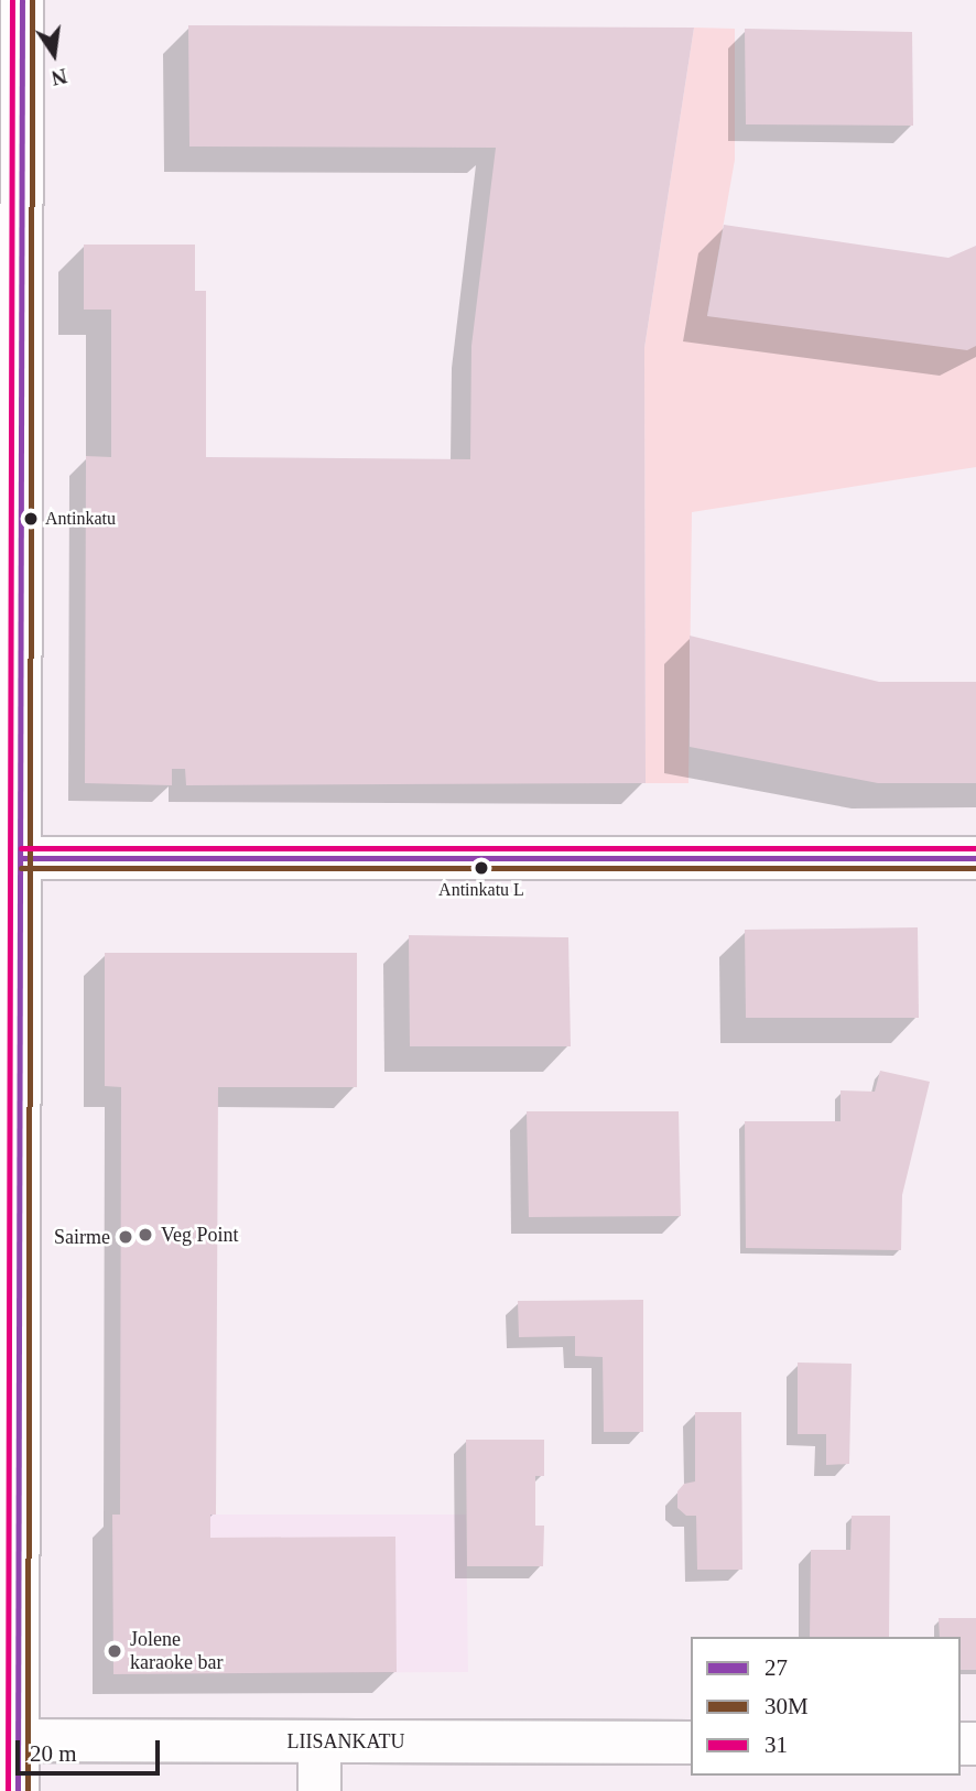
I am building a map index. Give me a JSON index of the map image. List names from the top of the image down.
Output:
{
  "streets": {
    "street": ["LIISANKATU"]
  },
  "places": [
    "Antinkatu",
    "Antinkatu L",
    "Veg Point",
    "Sairme",
    "Jolene karaoke bar"
  ],
  "lines": ["transit line 27", "transit line 30M", "transit line 31"],
  "legend": ["27", "30M", "31"],
  "scale_bar": "20 m",
  "north": "bottom"
}
